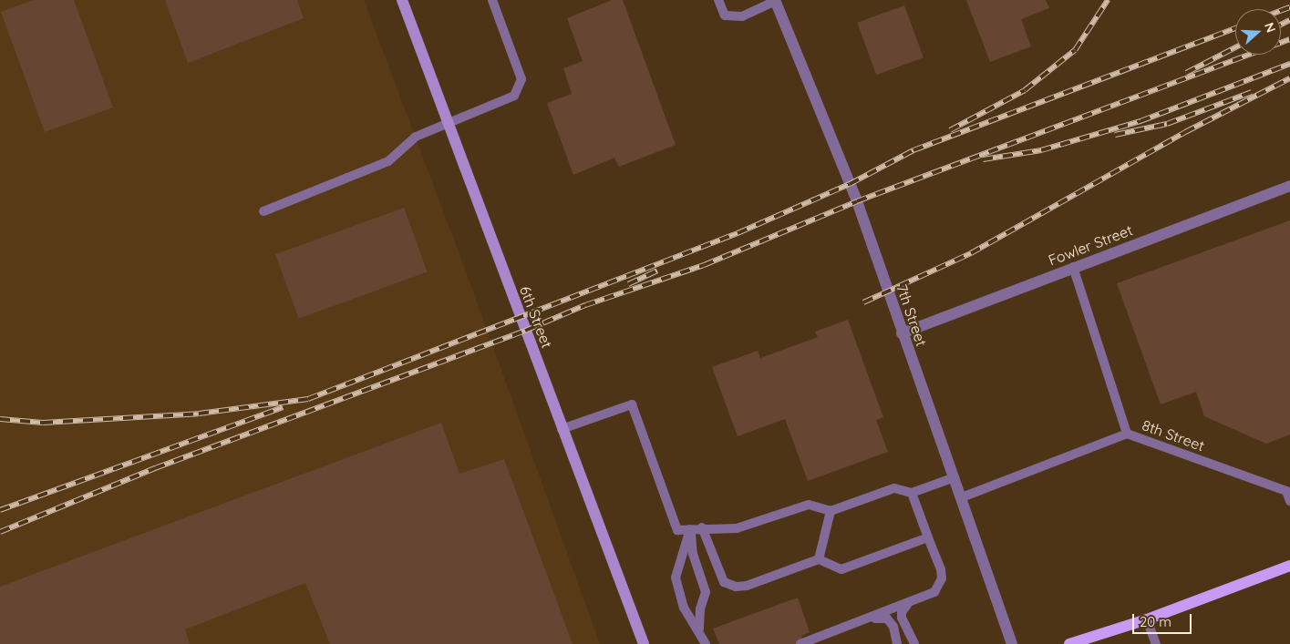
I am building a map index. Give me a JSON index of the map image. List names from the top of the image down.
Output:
{
  "streets": {
    "main road": ["6th Street"],
    "street": ["Fowler Street", "7th Street"],
    "lane": ["8th Street"]
  },
  "crossings": [
    ["Fowler Street", "7th Street"],
    ["Fowler Street", "8th Street"]
  ],
  "scale_bar": "20 m",
  "north": "right"
}
